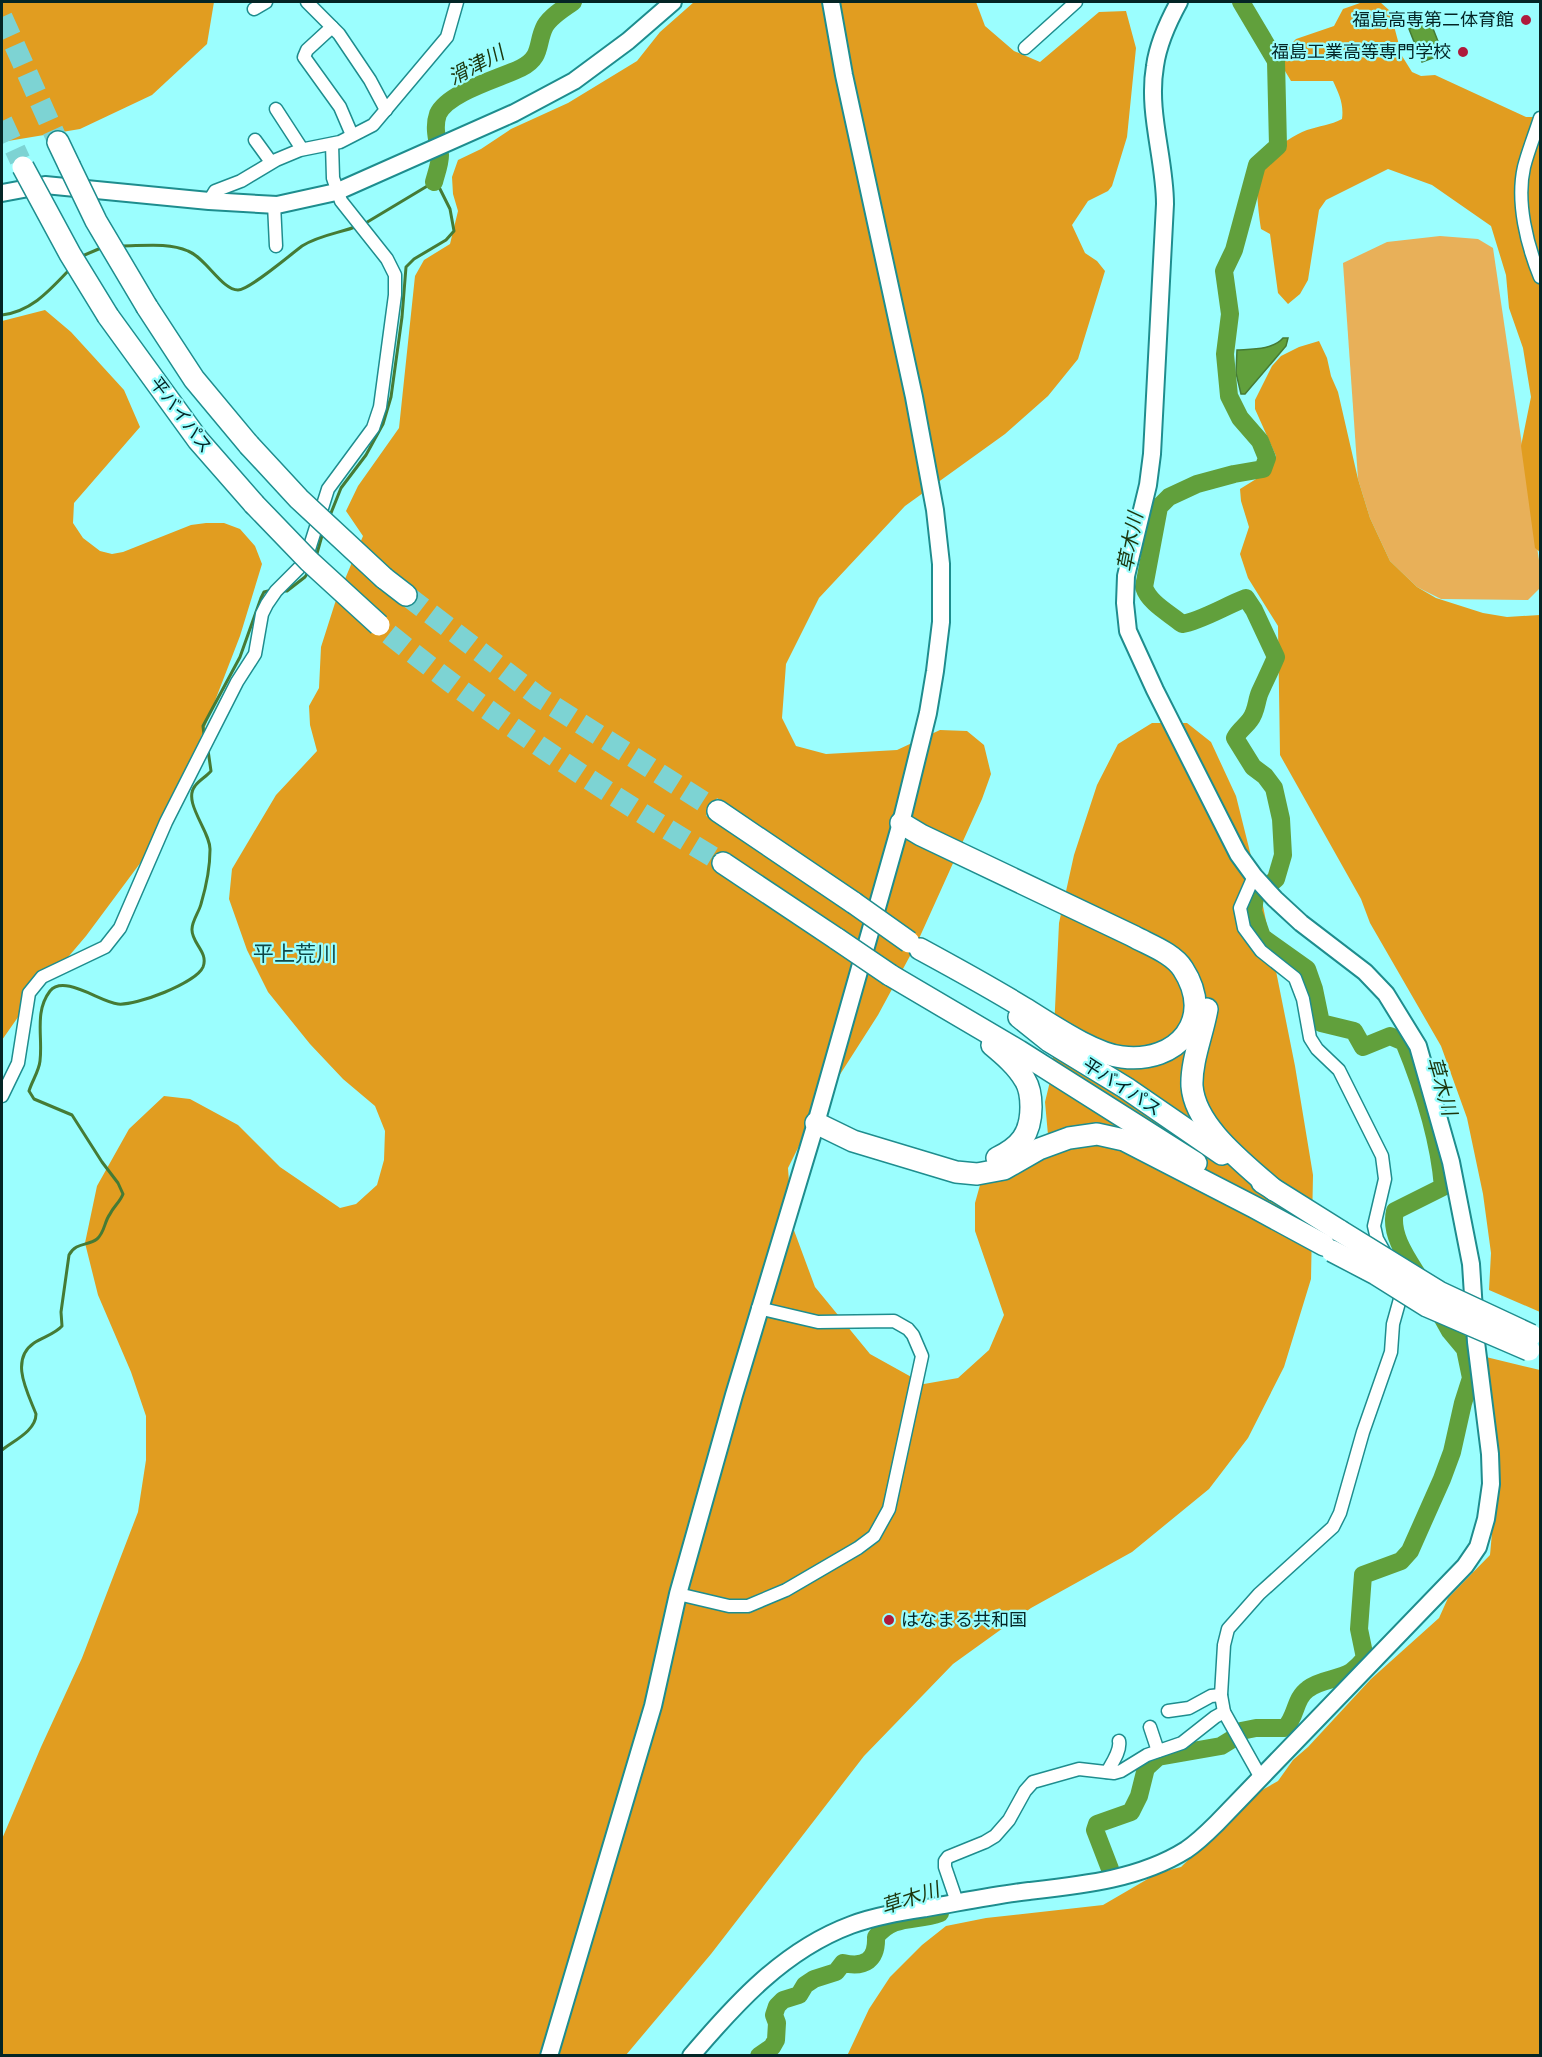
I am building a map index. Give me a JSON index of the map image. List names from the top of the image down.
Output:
{
  "streets": {
    "highway": ["平バイパス"]
  },
  "districts": ["平上荒川"],
  "water": ["滑津川", "草木川"],
  "places": ["福島高専第二体育館", "福島工業高等専門学校", "はなまる共和国"]
}
